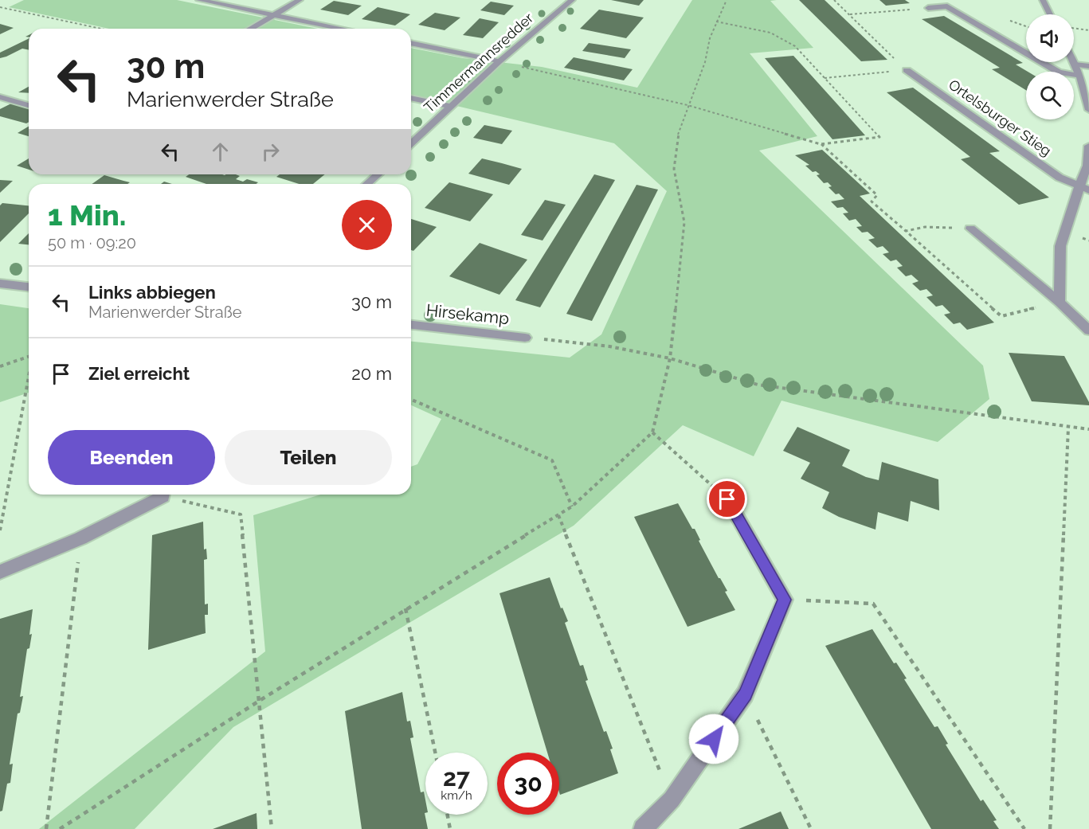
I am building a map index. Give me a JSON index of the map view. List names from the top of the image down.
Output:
{
  "streets": {
    "street": ["Timmermannsredder", "Ortelsburger Stieg", "Hirsekamp"]
  },
  "page": {
    "turn": ["30 m", "Marienwerder Straße"],
    "heading": ["1 Min.", "50 m · 09:20"],
    "list": [
      {
        "name": "Links abbiegen",
        "note": "Marienwerder Straße",
        "value": "30 m"
      },
      {
        "name": "Ziel erreicht",
        "value": "20 m"
      }
    ],
    "buttons": ["Beenden", "Teilen"],
    "speed": "27 km/h",
    "limit": "30"
  }
}
